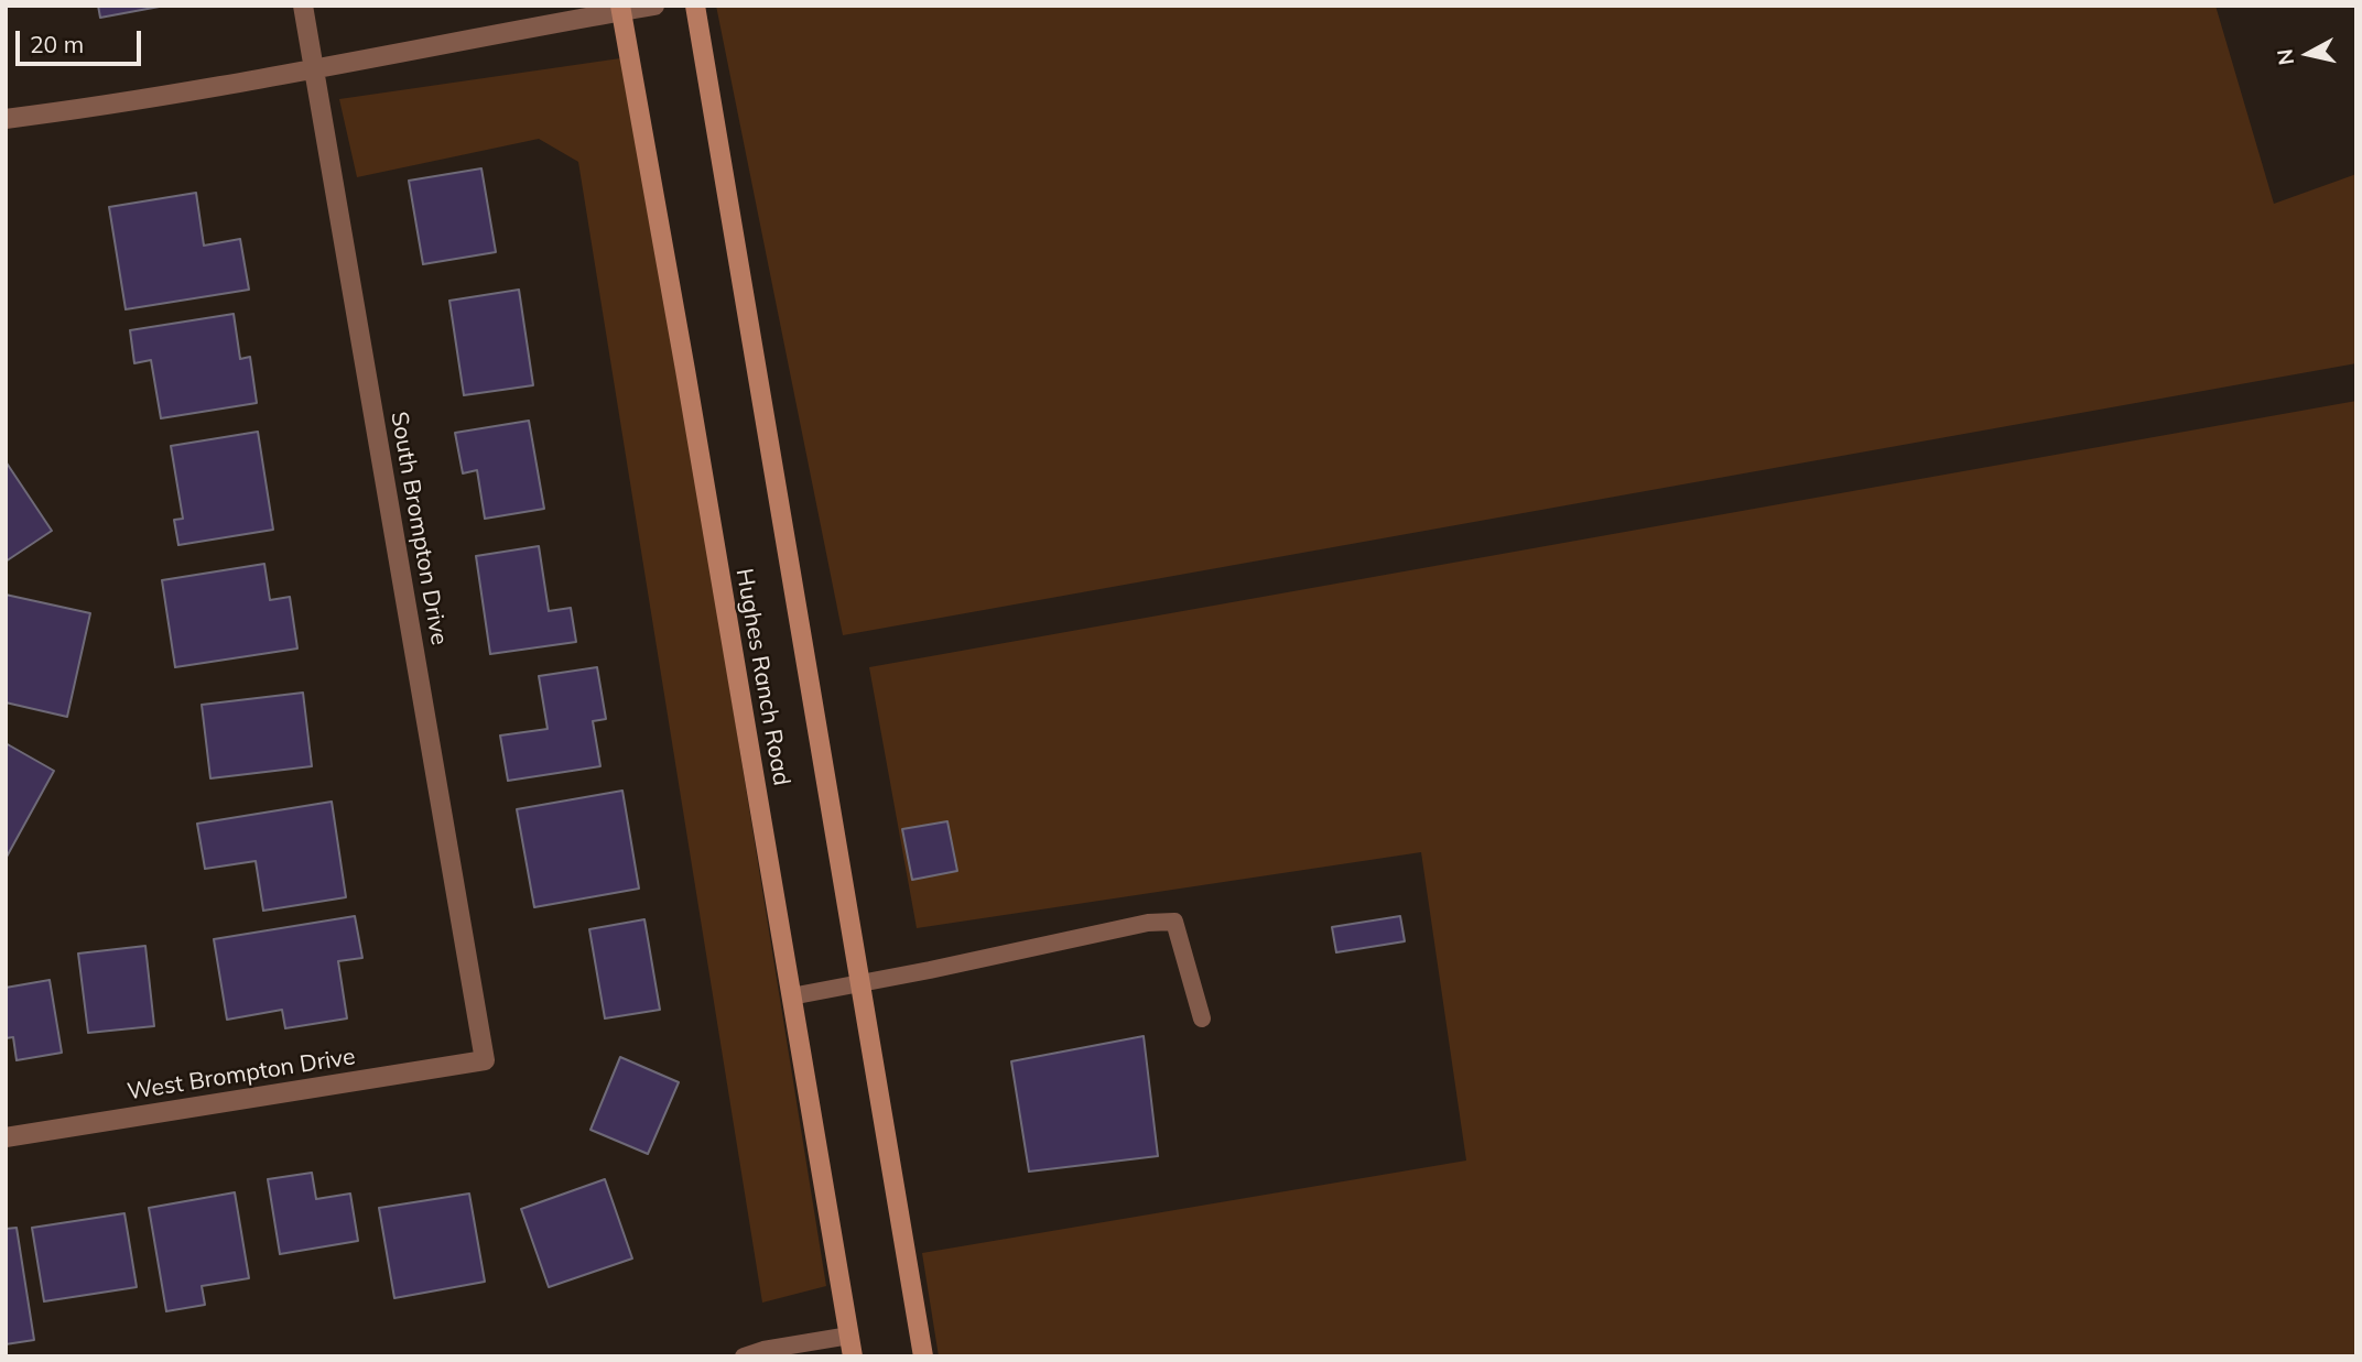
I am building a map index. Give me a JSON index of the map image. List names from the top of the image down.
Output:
{
  "streets": {
    "street": ["South Brompton Drive", "Hughes Ranch Road", "West Brompton Drive"]
  },
  "crossings": [
    ["South Brompton Drive", "West Brompton Drive"]
  ],
  "scale_bar": "20 m",
  "north": "left"
}
